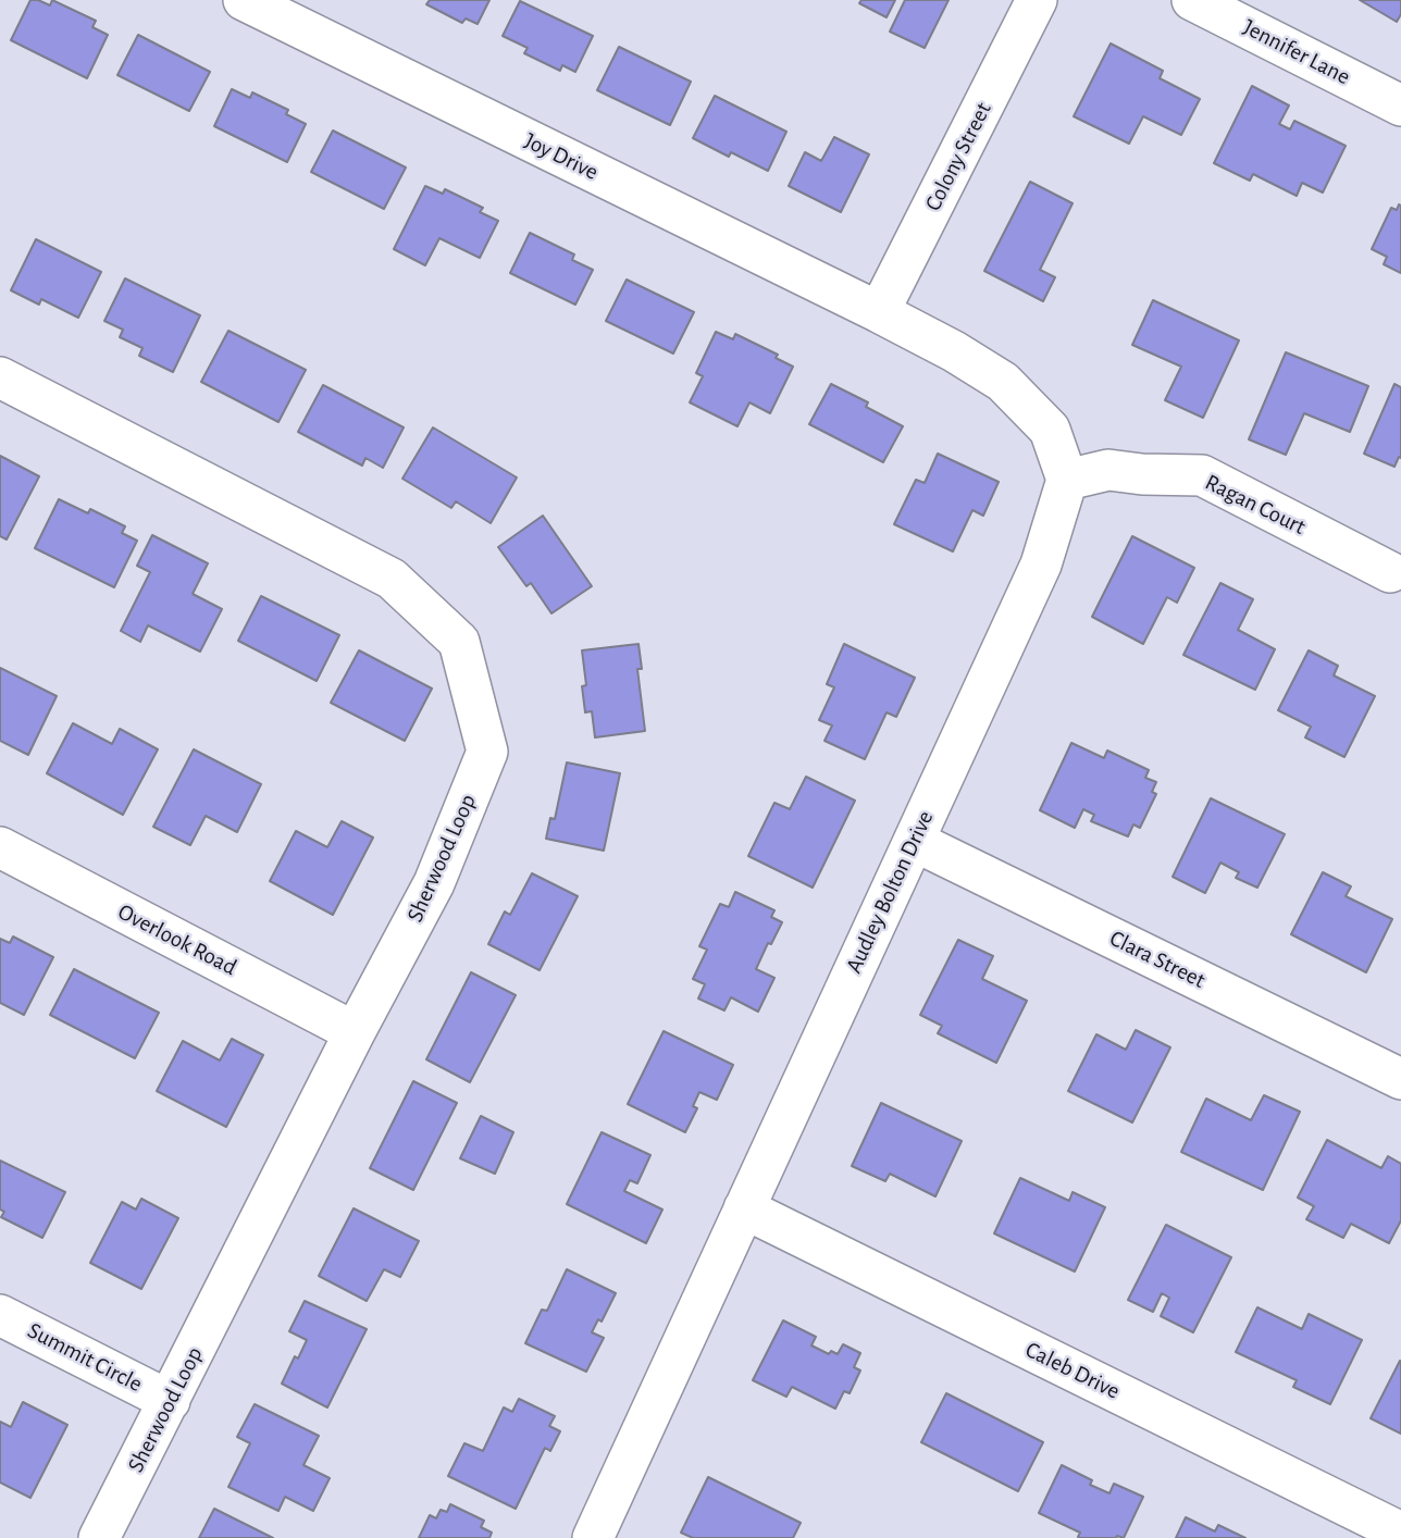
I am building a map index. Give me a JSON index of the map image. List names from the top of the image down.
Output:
{
  "streets": {
    "street": [
      "Jennifer Lane",
      "Joy Drive",
      "Colony Street",
      "Ragan Court",
      "Sherwood Loop",
      "Audley Bolton Drive",
      "Overlook Road",
      "Clara Street",
      "Summit Circle",
      "Caleb Drive"
    ]
  },
  "crossings": [
    ["Joy Drive", "Colony Street"],
    ["Ragan Court", "Audley Bolton Drive"],
    ["Sherwood Loop", "Overlook Road"],
    ["Sherwood Loop", "Summit Circle"],
    ["Audley Bolton Drive", "Clara Street"],
    ["Audley Bolton Drive", "Caleb Drive"]
  ]
}
